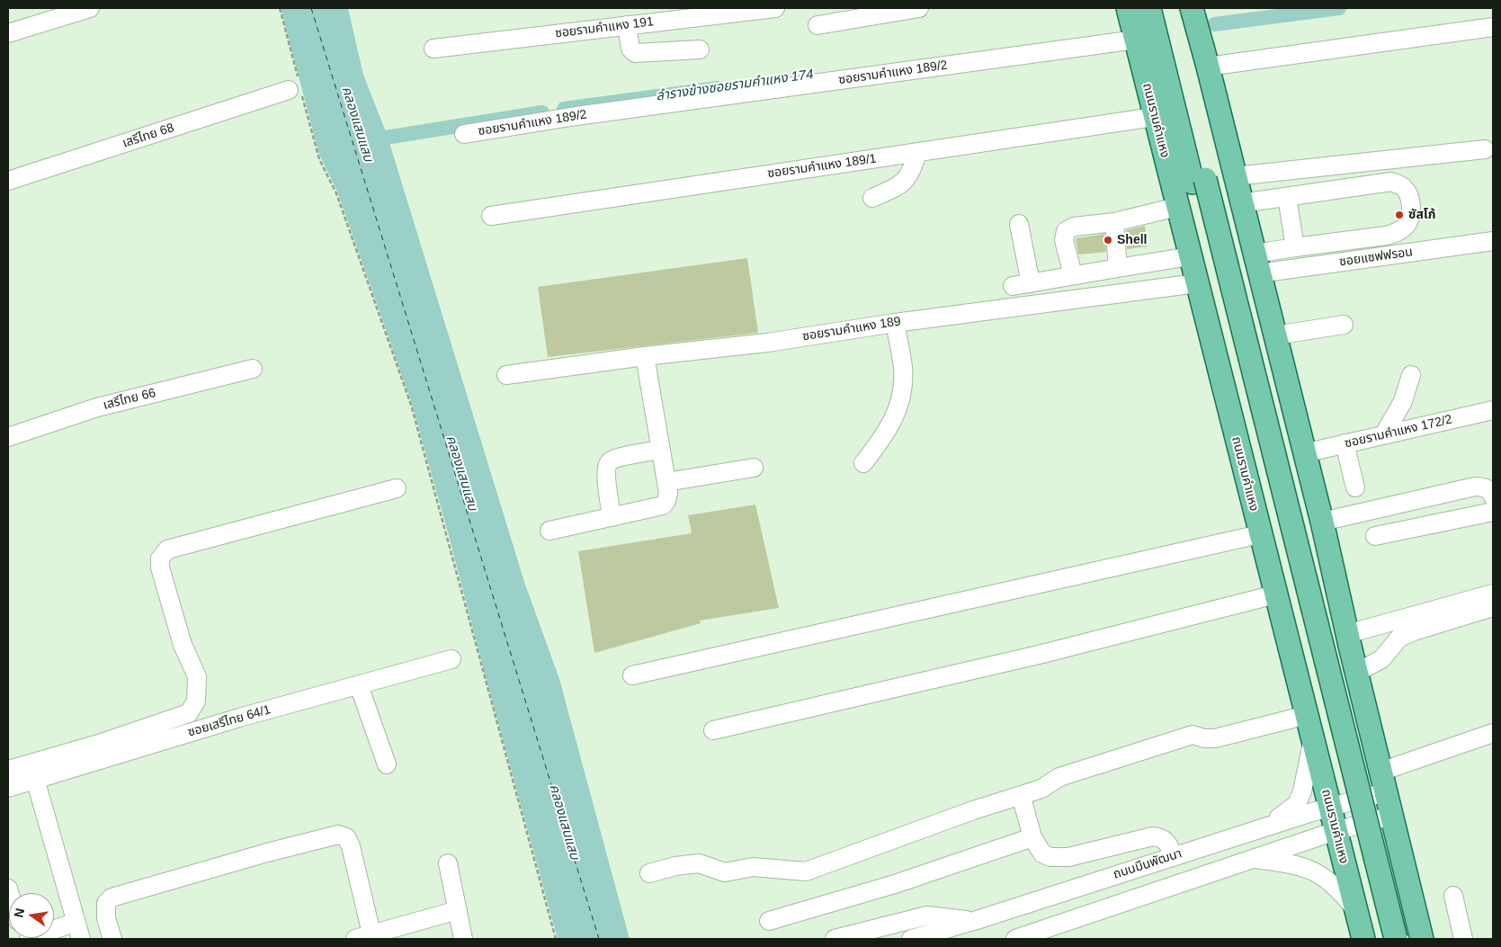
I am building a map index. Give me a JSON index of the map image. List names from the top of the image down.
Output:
{
  "streets": {
    "main road": ["ถนนรามคำแหง"],
    "street": [
      "ซอยรามคำแหง 191",
      "ซอยรามคำแหง 189/2",
      "เสรีไทย 68",
      "ซอยรามคำแหง 189/1",
      "ซอยแซฟฟรอน",
      "ซอยรามคำแหง 189",
      "เสรีไทย 66",
      "ซอยรามคำแหง 172/2",
      "ซอยเสรีไทย 64/1",
      "ถนนมีนพัฒนา"
    ]
  },
  "crossings": [
    ["ซอยรามคำแหง 189/2", "ถนนรามคำแหง"],
    ["ถนนรามคำแหง", "ซอยรามคำแหง 189/1"],
    ["ถนนรามคำแหง", "ซอยรามคำแหง 189"],
    ["ถนนรามคำแหง", "ถนนมีนพัฒนา"]
  ],
  "water": ["ลำรางข้างซอยรามคำแหง 174", "คลองแสนแสบ"],
  "places": ["ซัสโก้", "Shell"],
  "north": "left"
}
